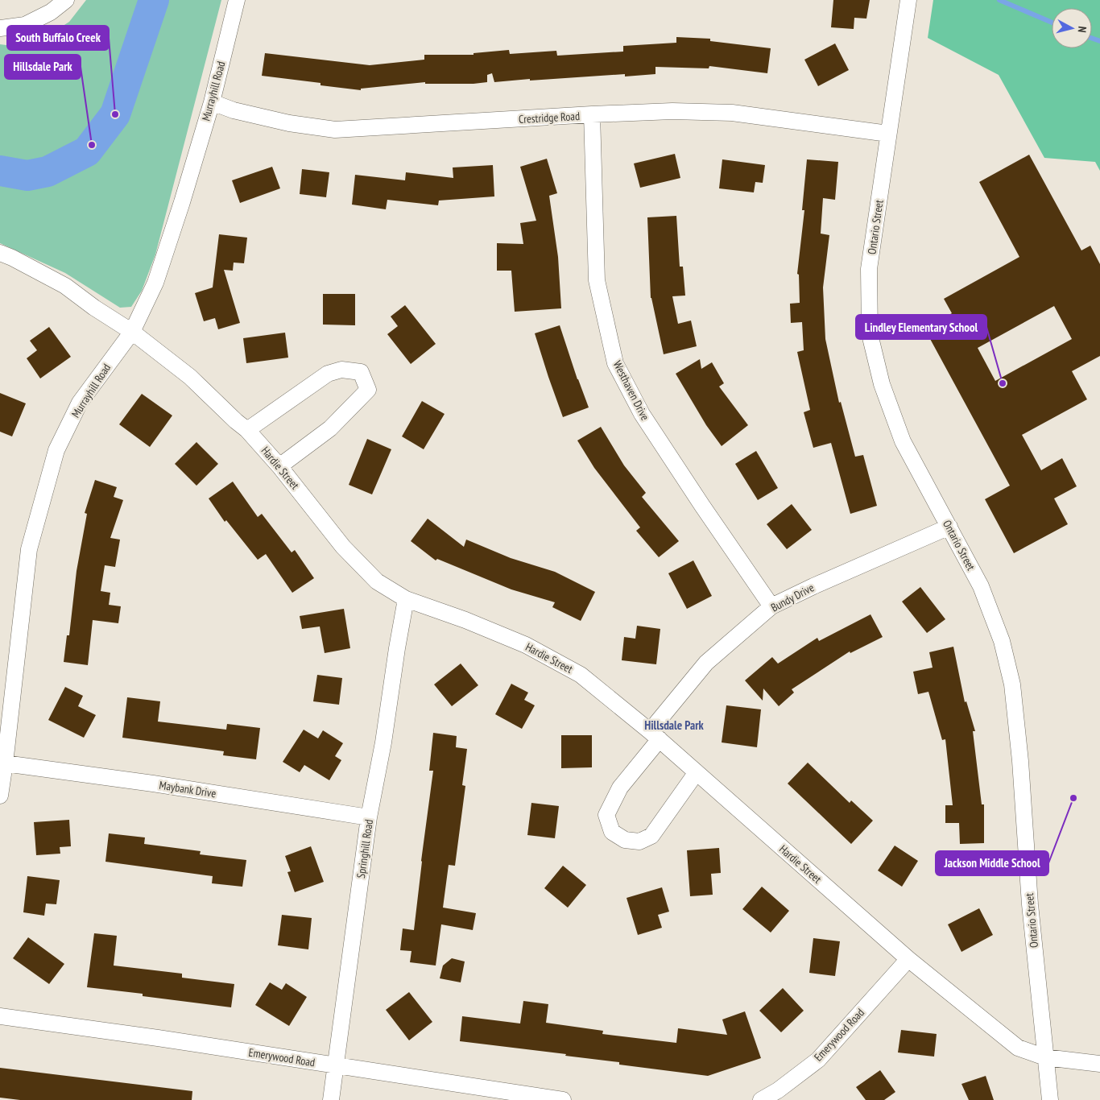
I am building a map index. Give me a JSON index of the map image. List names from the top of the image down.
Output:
{
  "streets": {
    "street": [
      "Murrayhill Road",
      "Crestridge Road",
      "Ontario Street",
      "Westhaven Drive",
      "Hardie Street",
      "Bundy Drive",
      "Maybank Drive",
      "Springhill Road",
      "Emerywood Road"
    ]
  },
  "crossings": [
    ["Murrayhill Road", "Crestridge Road"],
    ["Murrayhill Road", "Hardie Street"],
    ["Murrayhill Road", "Maybank Drive"],
    ["Crestridge Road", "Ontario Street"],
    ["Crestridge Road", "Westhaven Drive"],
    ["Ontario Street", "Hardie Street"],
    ["Ontario Street", "Bundy Drive"],
    ["Westhaven Drive", "Bundy Drive"],
    ["Hardie Street", "Bundy Drive"],
    ["Hardie Street", "Springhill Road"],
    ["Hardie Street", "Emerywood Road"],
    ["Maybank Drive", "Springhill Road"],
    ["Springhill Road", "Emerywood Road"]
  ],
  "districts": ["Hillsdale Park"],
  "places": [
    "South Buffalo Creek",
    "Hillsdale Park",
    "Lindley Elementary School",
    "Jackson Middle School"
  ],
  "north": "right"
}
